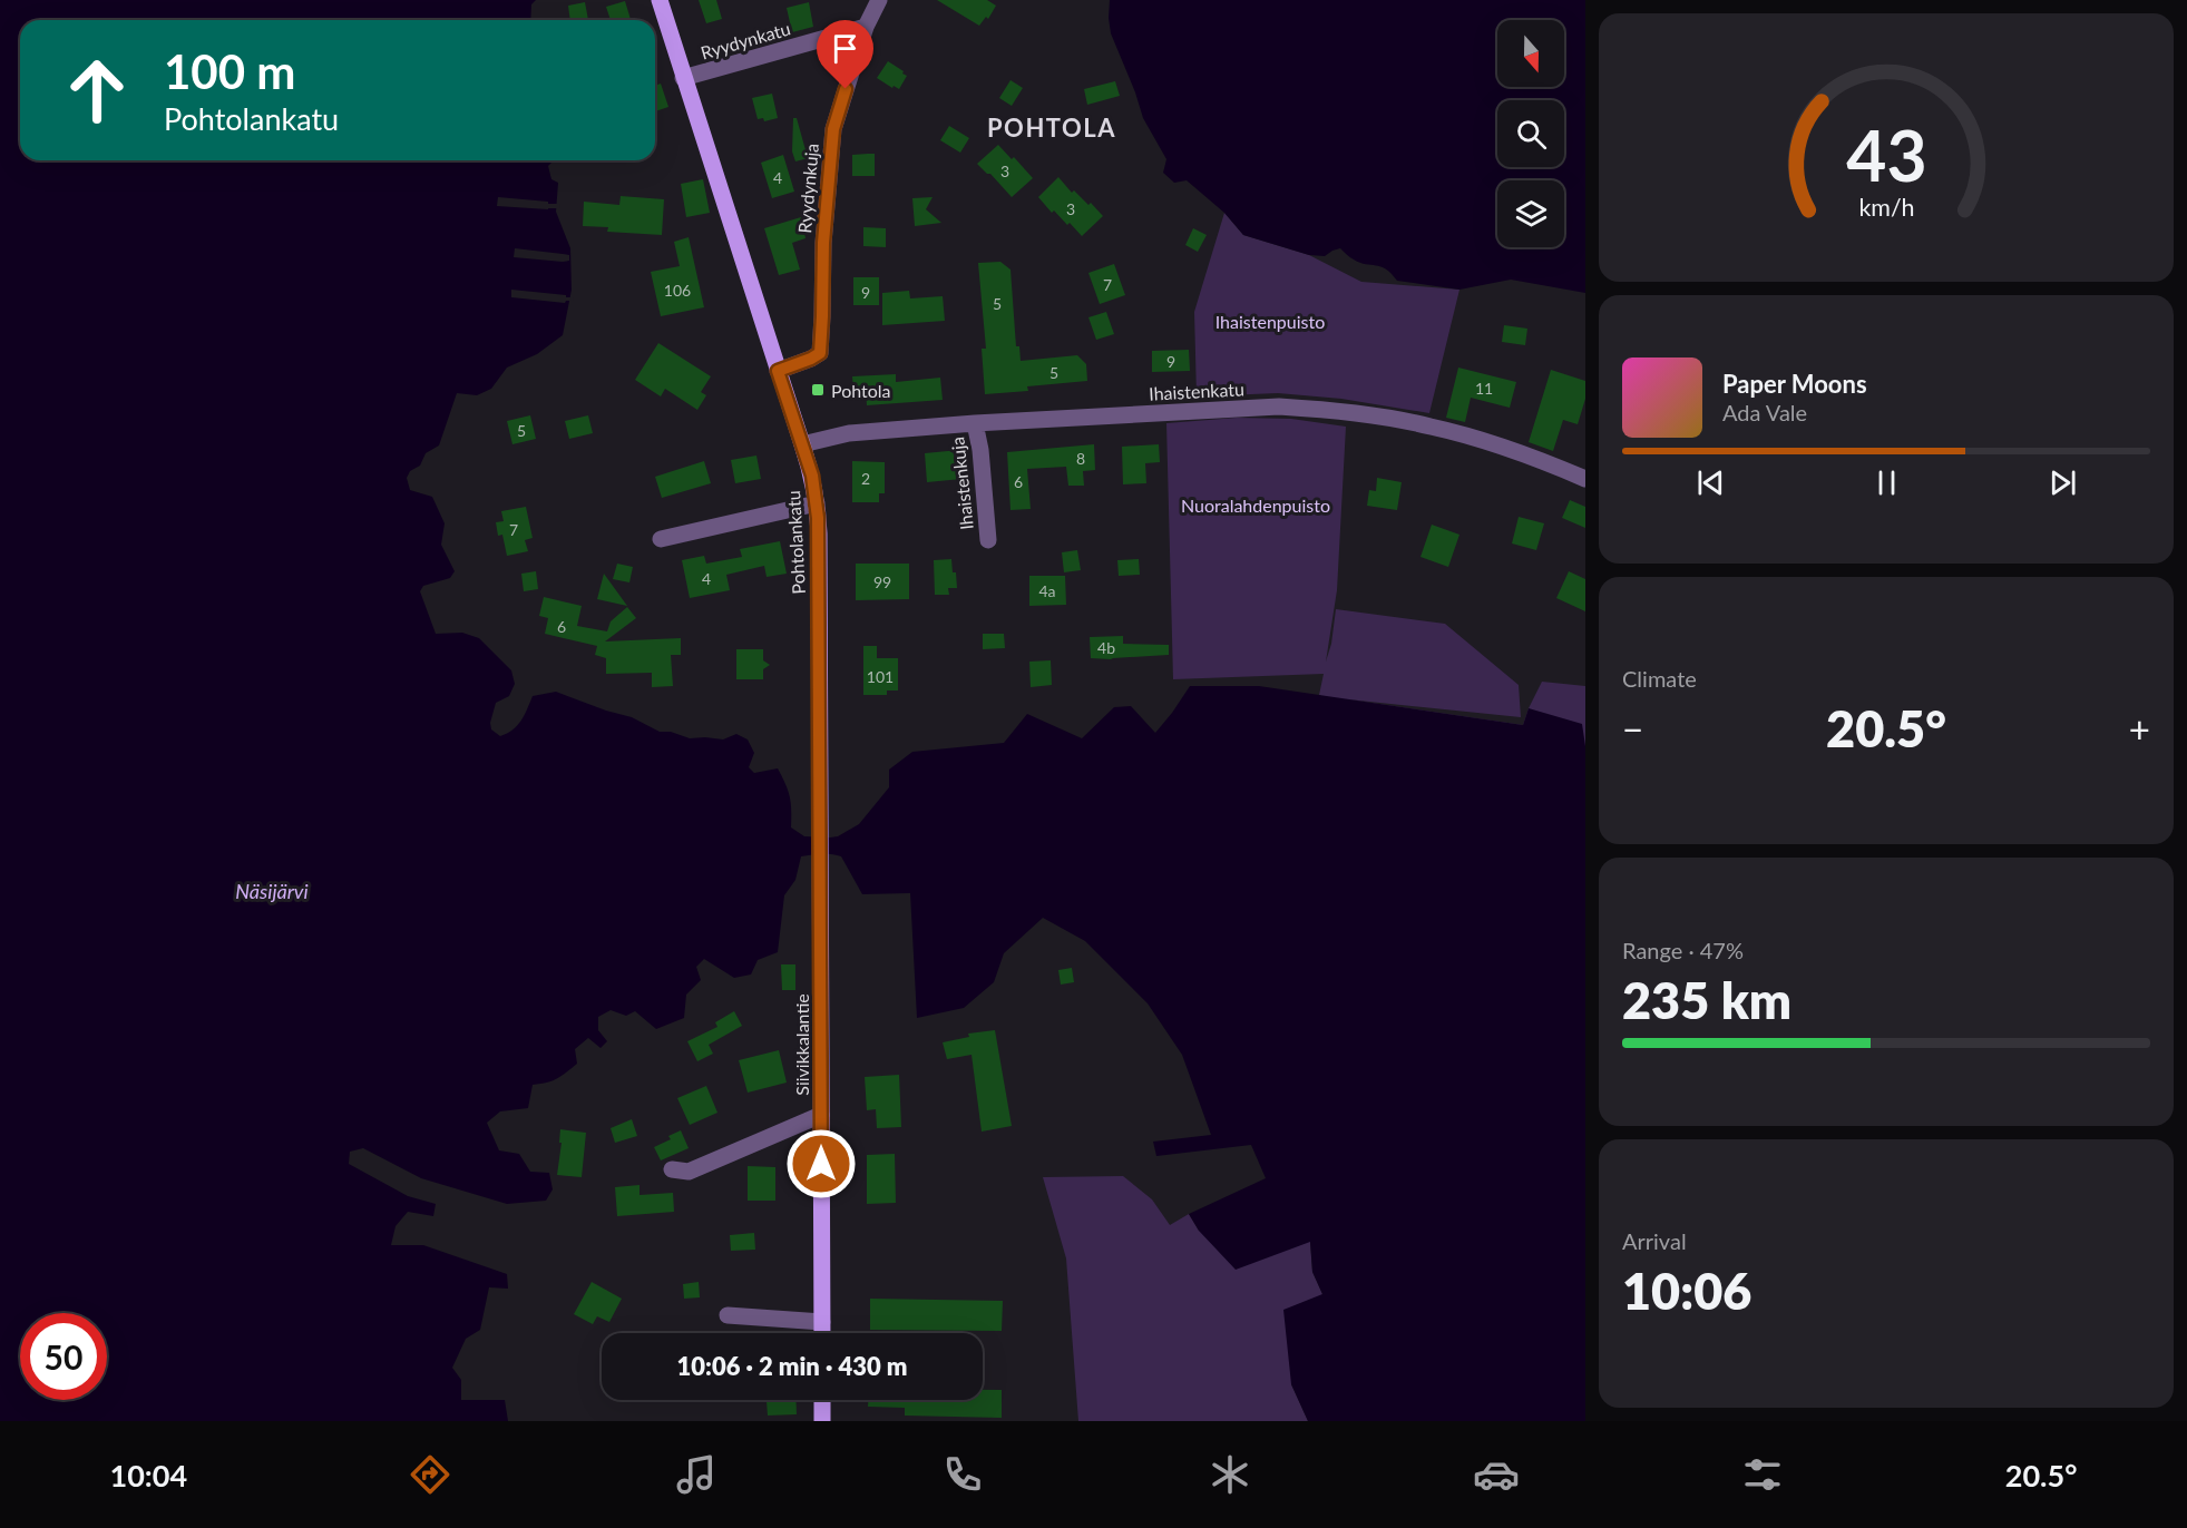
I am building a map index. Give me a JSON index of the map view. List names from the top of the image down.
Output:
{
  "streets": {
    "main road": ["Pohtolankatu", "Siivikkalantie"],
    "street": [
      "Ryydynkatu",
      "Ryydynkuja",
      "Ihaistenkatu",
      "Ihaistenkuja"
    ]
  },
  "crossings": [
    ["Ryydynkatu", "Ryydynkuja"],
    ["Ryydynkatu", "Pohtolankatu"],
    ["Ryydynkuja", "Pohtolankatu"],
    ["Ihaistenkatu", "Ihaistenkuja"],
    ["Ihaistenkatu", "Pohtolankatu"],
    ["Pohtolankatu", "Siivikkalantie"]
  ],
  "districts": ["POHTOLA"],
  "water": ["Näsijärvi"],
  "parks": ["Ihaistenpuisto", "Nuoralahdenpuisto"],
  "places": {
    "transit": ["Pohtola"]
  },
  "house_numbers": [
    "3",
    "4",
    "3",
    "7",
    "106",
    "9",
    "5",
    "9",
    "5",
    "11",
    "5",
    "8",
    "2",
    "6",
    "7",
    "4",
    "99",
    "4a",
    "6",
    "4b",
    "101"
  ],
  "north": "bottom",
  "page": {
    "turn": ["100 m", "Pohtolankatu"],
    "song": ["Paper Moons", "Ada Vale"],
    "tile": [
      "Climate",
      ["Range · 47%", "235 km"],
      ["Arrival", "10:06"]
    ],
    "heat": ["−", "20.5°", "+"],
    "limit": "50",
    "trip": "10:06 · 2 min · 430 m",
    "tabs": ["10:04", "20.5°"],
    "gauge": ["43", "km/h"]
  }
}
